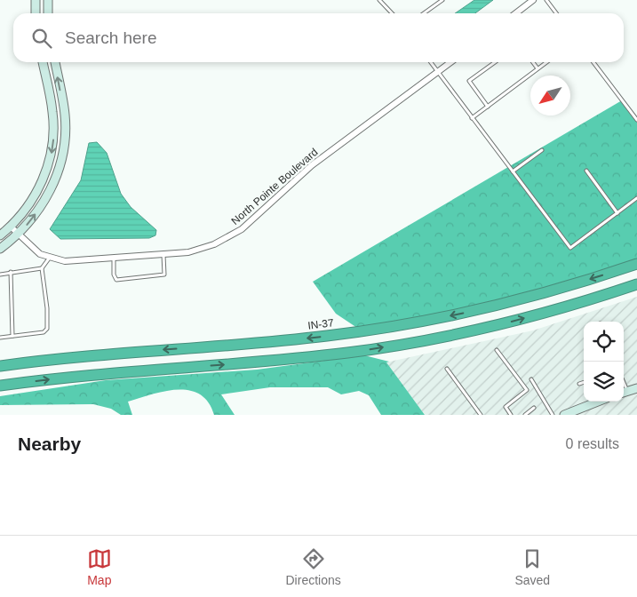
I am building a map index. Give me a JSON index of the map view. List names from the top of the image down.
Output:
{
  "streets": {
    "highway": ["IN-37"],
    "street": ["North Pointe Boulevard"]
  },
  "north": "bottom left",
  "page": {
    "search": "Search here",
    "heading": ["Nearby", "0 results"],
    "nav": ["Map", "Directions", "Saved"]
  }
}
